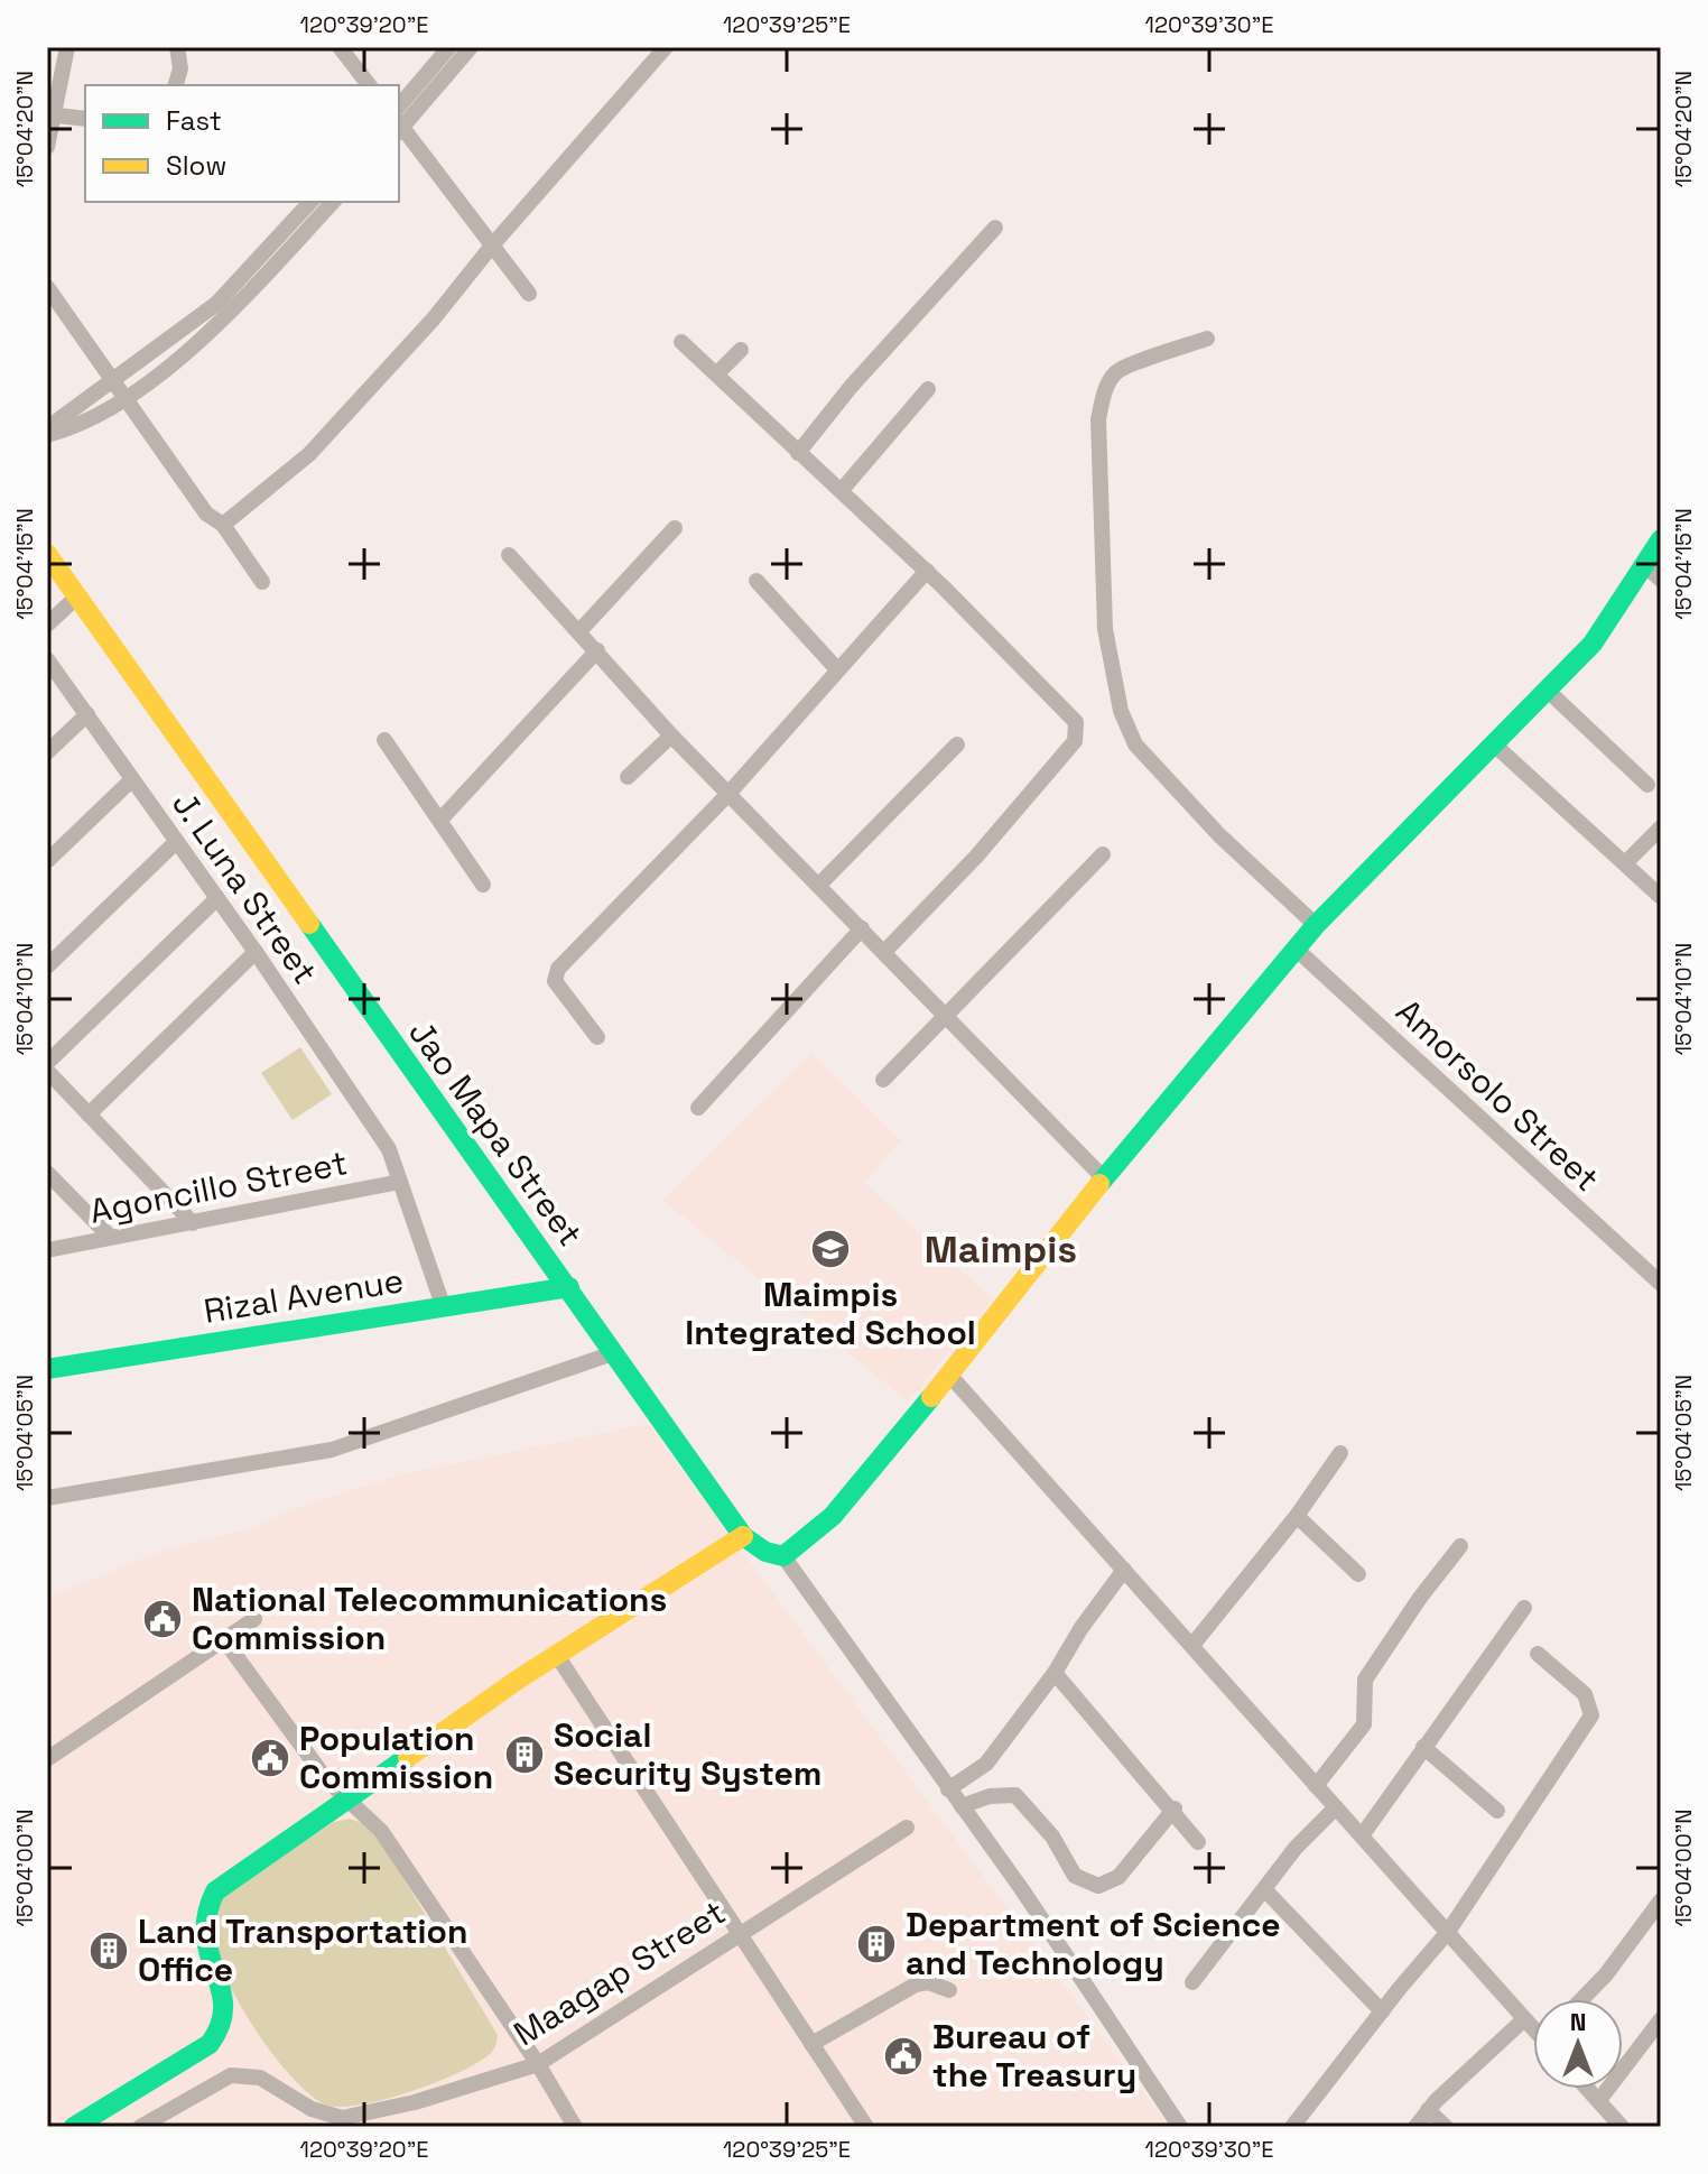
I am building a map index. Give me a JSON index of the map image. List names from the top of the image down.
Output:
{
  "streets": {
    "street": [
      "J. Luna Street",
      "Amorsolo Street",
      "Jao Mapa Street",
      "Agoncillo Street",
      "Rizal Avenue",
      "Maagap Street"
    ]
  },
  "crossings": [
    ["J. Luna Street", "Agoncillo Street"],
    ["J. Luna Street", "Rizal Avenue"],
    ["Jao Mapa Street", "Rizal Avenue"]
  ],
  "districts": ["Maimpis"],
  "places": {
    "school or university": ["Maimpis Integrated School"],
    "public building": ["National Telecommunications Commission", "Population Commission", "Bureau of the Treasury"],
    "building": ["Social Security System", "Department of Science and Technology", "Land Transportation Office"]
  },
  "legend": ["Fast", "Slow"],
  "north": "top",
  "coordinates": [
    "120°39'20\"E",
    "120°39'25\"E",
    "120°39'30\"E",
    "15°04'20\"N",
    "15°04'15\"N",
    "15°04'10\"N",
    "15°04'05\"N",
    "15°04'00\"N"
  ]
}
